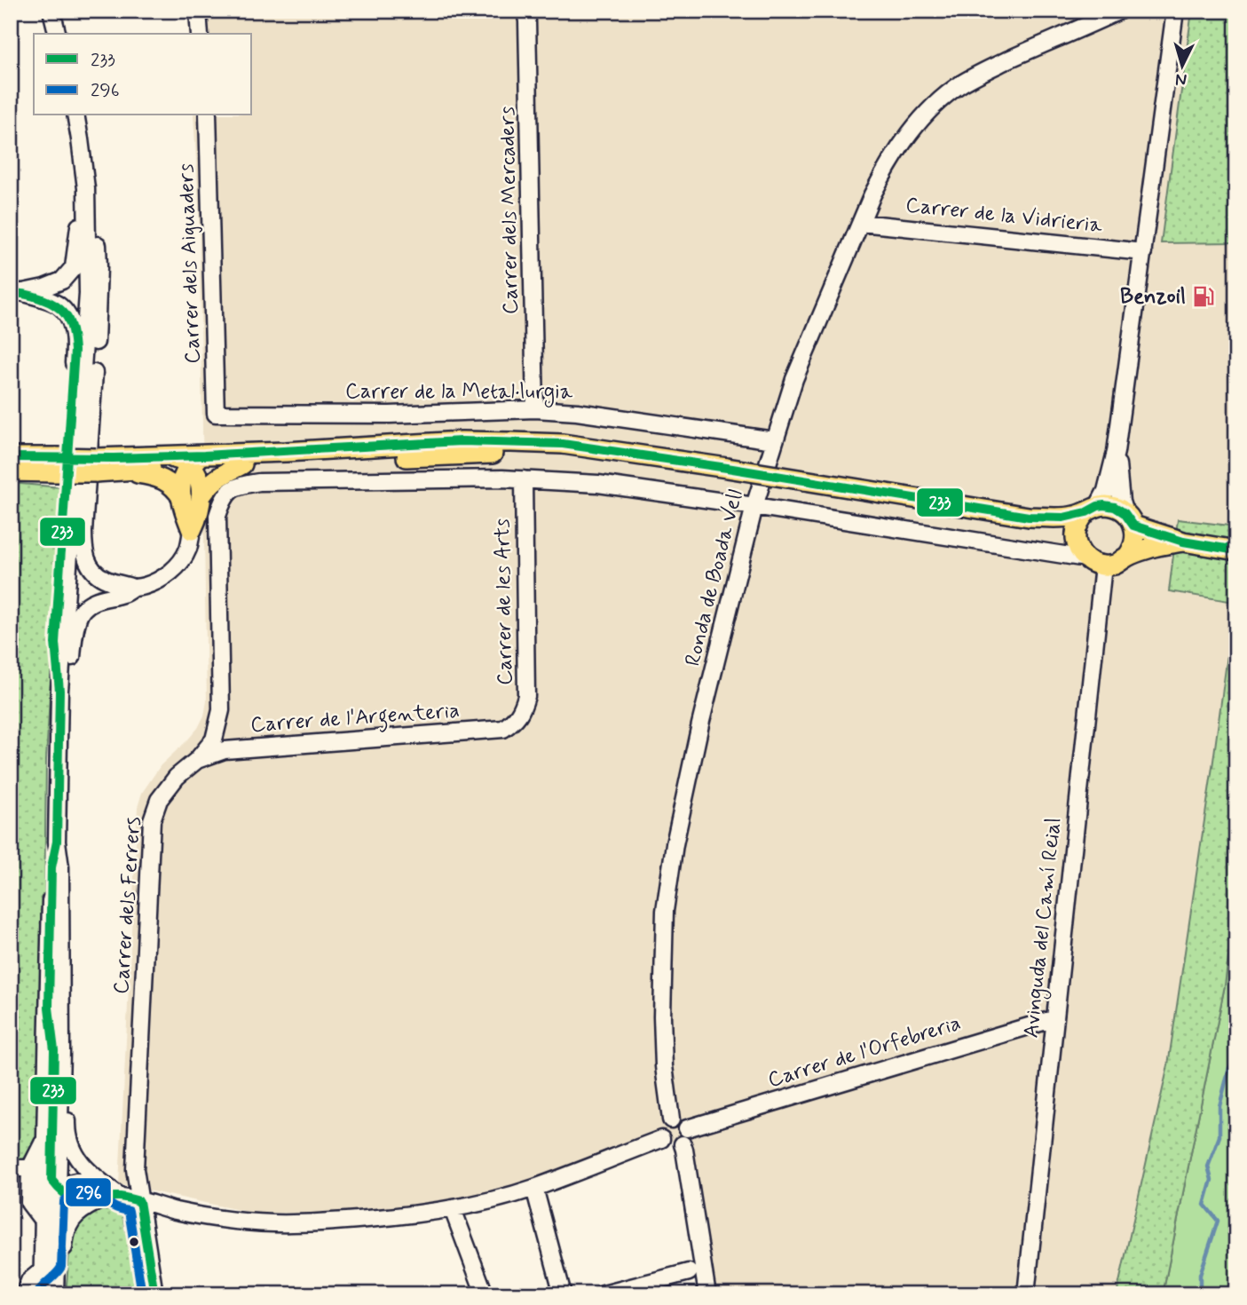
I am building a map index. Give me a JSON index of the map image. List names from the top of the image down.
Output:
{
  "streets": {
    "street": [
      "Carrer dels Mercaders",
      "Carrer de la Vidrieria",
      "Carrer dels Aiguaders",
      "Carrer de la Metal·lurgia",
      "Ronda de Boada Vell",
      "Carrer de les Arts",
      "Carrer de l'Argenteria",
      "Carrer dels Ferrers",
      "Avinguda del Camí Reial",
      "Carrer de l'Orfebreria"
    ]
  },
  "crossings": [
    ["Carrer dels Mercaders", "Carrer de la Metal·lurgia"],
    ["Carrer de la Vidrieria", "Ronda de Boada Vell"],
    ["Carrer dels Aiguaders", "Carrer de la Metal·lurgia"],
    ["Carrer de la Metal·lurgia", "Ronda de Boada Vell"],
    ["Ronda de Boada Vell", "Carrer de l'Orfebreria"],
    ["Carrer de les Arts", "Carrer de l'Argenteria"],
    ["Carrer de les Arts", "Carrer dels Ferrers"],
    ["Carrer de l'Argenteria", "Carrer dels Ferrers"],
    ["Avinguda del Camí Reial", "Carrer de l'Orfebreria"]
  ],
  "places": {
    "fuel station": ["Benzoil"]
  },
  "lines": ["transit line 233", "transit line 296"],
  "legend": ["233", "296"],
  "north": "bottom"
}
